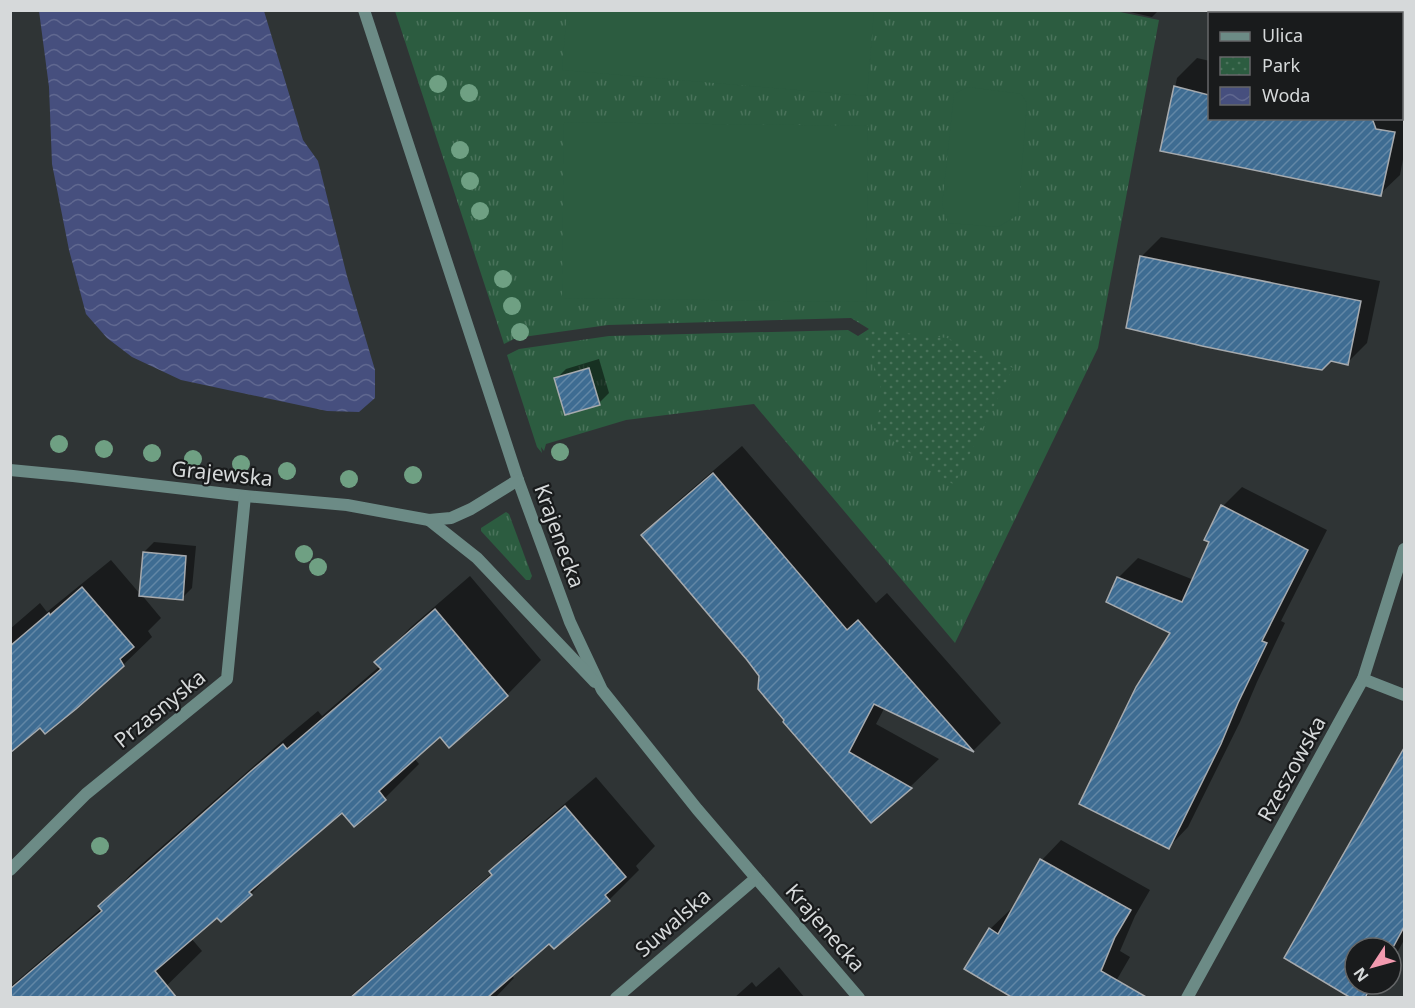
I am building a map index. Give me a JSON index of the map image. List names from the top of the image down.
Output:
{
  "streets": {
    "street": [
      "Grajewska",
      "Krajenecka",
      "Przasnyska",
      "Rzeszowska",
      "Suwalska"
    ]
  },
  "crossings": [
    ["Grajewska", "Krajenecka"],
    ["Grajewska", "Przasnyska"],
    ["Krajenecka", "Suwalska"]
  ],
  "legend": ["Ulica", "Park", "Woda"],
  "north": "bottom left"
}
